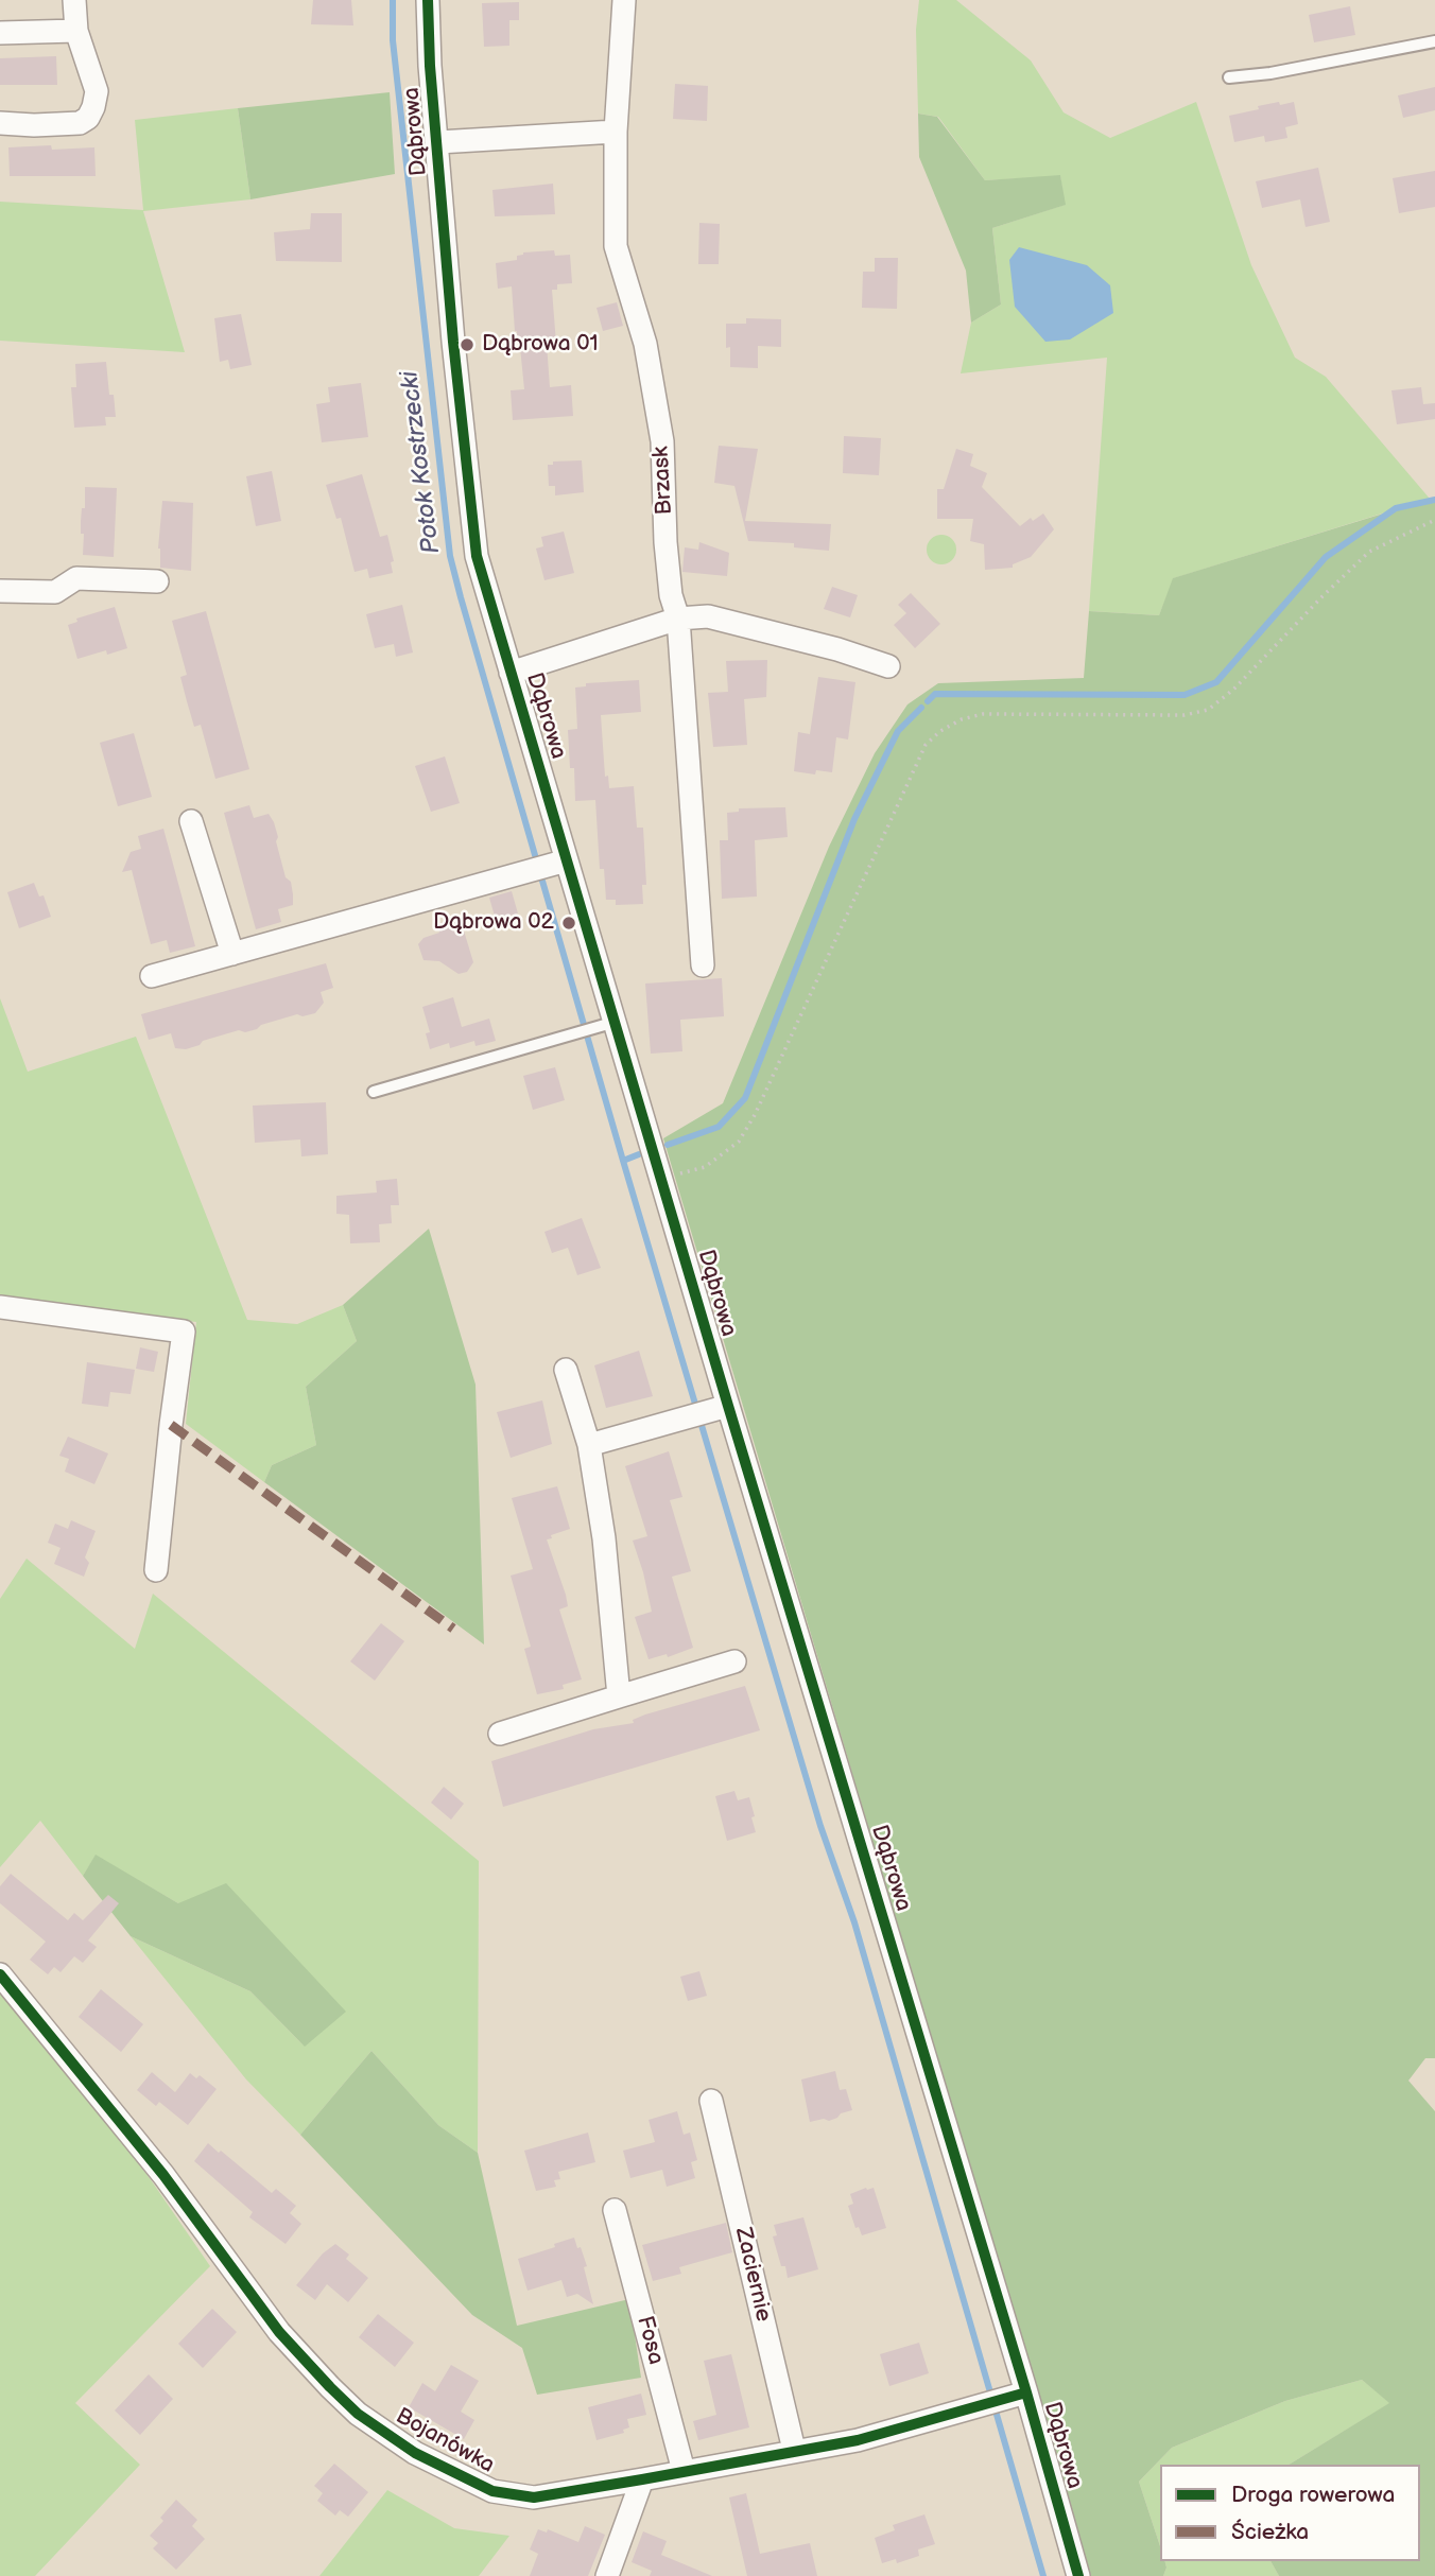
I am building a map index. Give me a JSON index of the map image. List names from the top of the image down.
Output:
{
  "streets": {
    "street": [
      "Dąbrowa",
      "Brzask",
      "Zaciernie",
      "Fosa",
      "Bojanówka"
    ]
  },
  "crossings": [
    ["Dąbrowa", "Bojanówka"],
    ["Zaciernie", "Bojanówka"],
    ["Fosa", "Bojanówka"]
  ],
  "water": ["Potok Kostrzecki"],
  "places": ["Dąbrowa 01", "Dąbrowa 02"],
  "legend": ["Droga rowerowa", "Ścieżka"]
}
